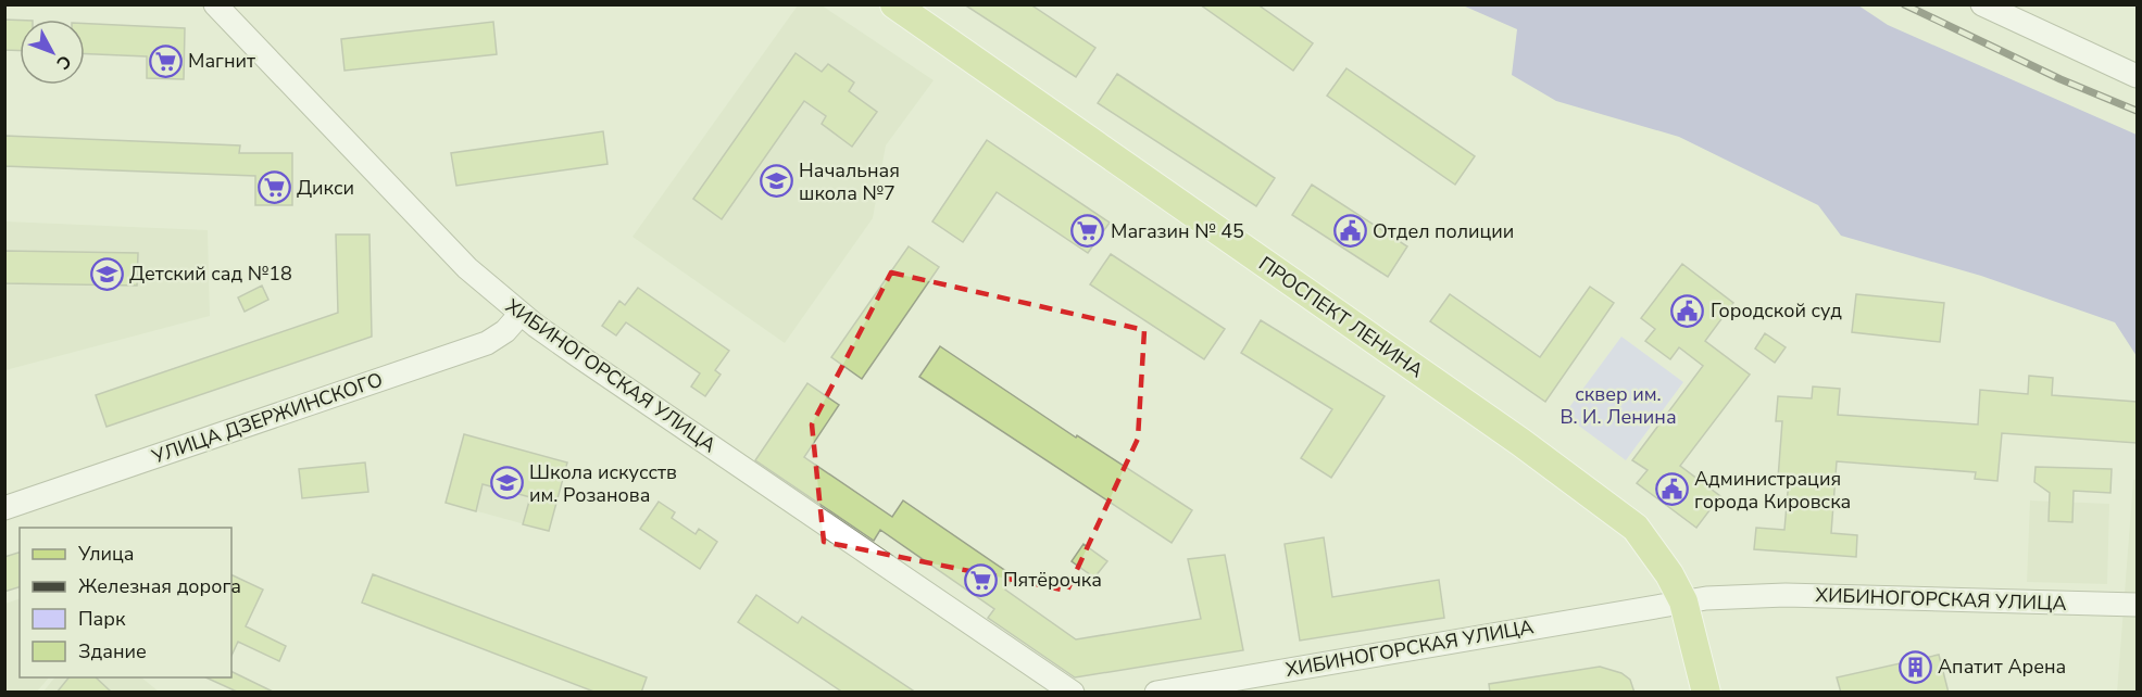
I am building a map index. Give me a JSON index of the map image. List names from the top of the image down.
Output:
{
  "streets": {
    "main road": ["ПРОСПЕКТ ЛЕНИНА"],
    "street": ["ХИБИНОГОРСКАЯ УЛИЦА", "УЛИЦА ДЗЕРЖИНСКОГО"]
  },
  "crossings": [
    ["ПРОСПЕКТ ЛЕНИНА", "ХИБИНОГОРСКАЯ УЛИЦА"],
    ["ХИБИНОГОРСКАЯ УЛИЦА", "УЛИЦА ДЗЕРЖИНСКОГО"]
  ],
  "parks": ["сквер им. В. И. Ленина"],
  "places": {
    "supermarket": [
      "Магнит",
      "Дикси",
      "Магазин № 45",
      "Пятёрочка"
    ],
    "school or university": ["Начальная школа №7", "Детский сад №18", "Школа искусств им. Розанова"],
    "public building": ["Отдел полиции", "Городской суд", "Администрация города Кировска"],
    "building": ["Апатит Арена"]
  },
  "legend": [
    "Улица",
    "Железная дорога",
    "Парк",
    "Здание"
  ],
  "north": "bottom right"
}
